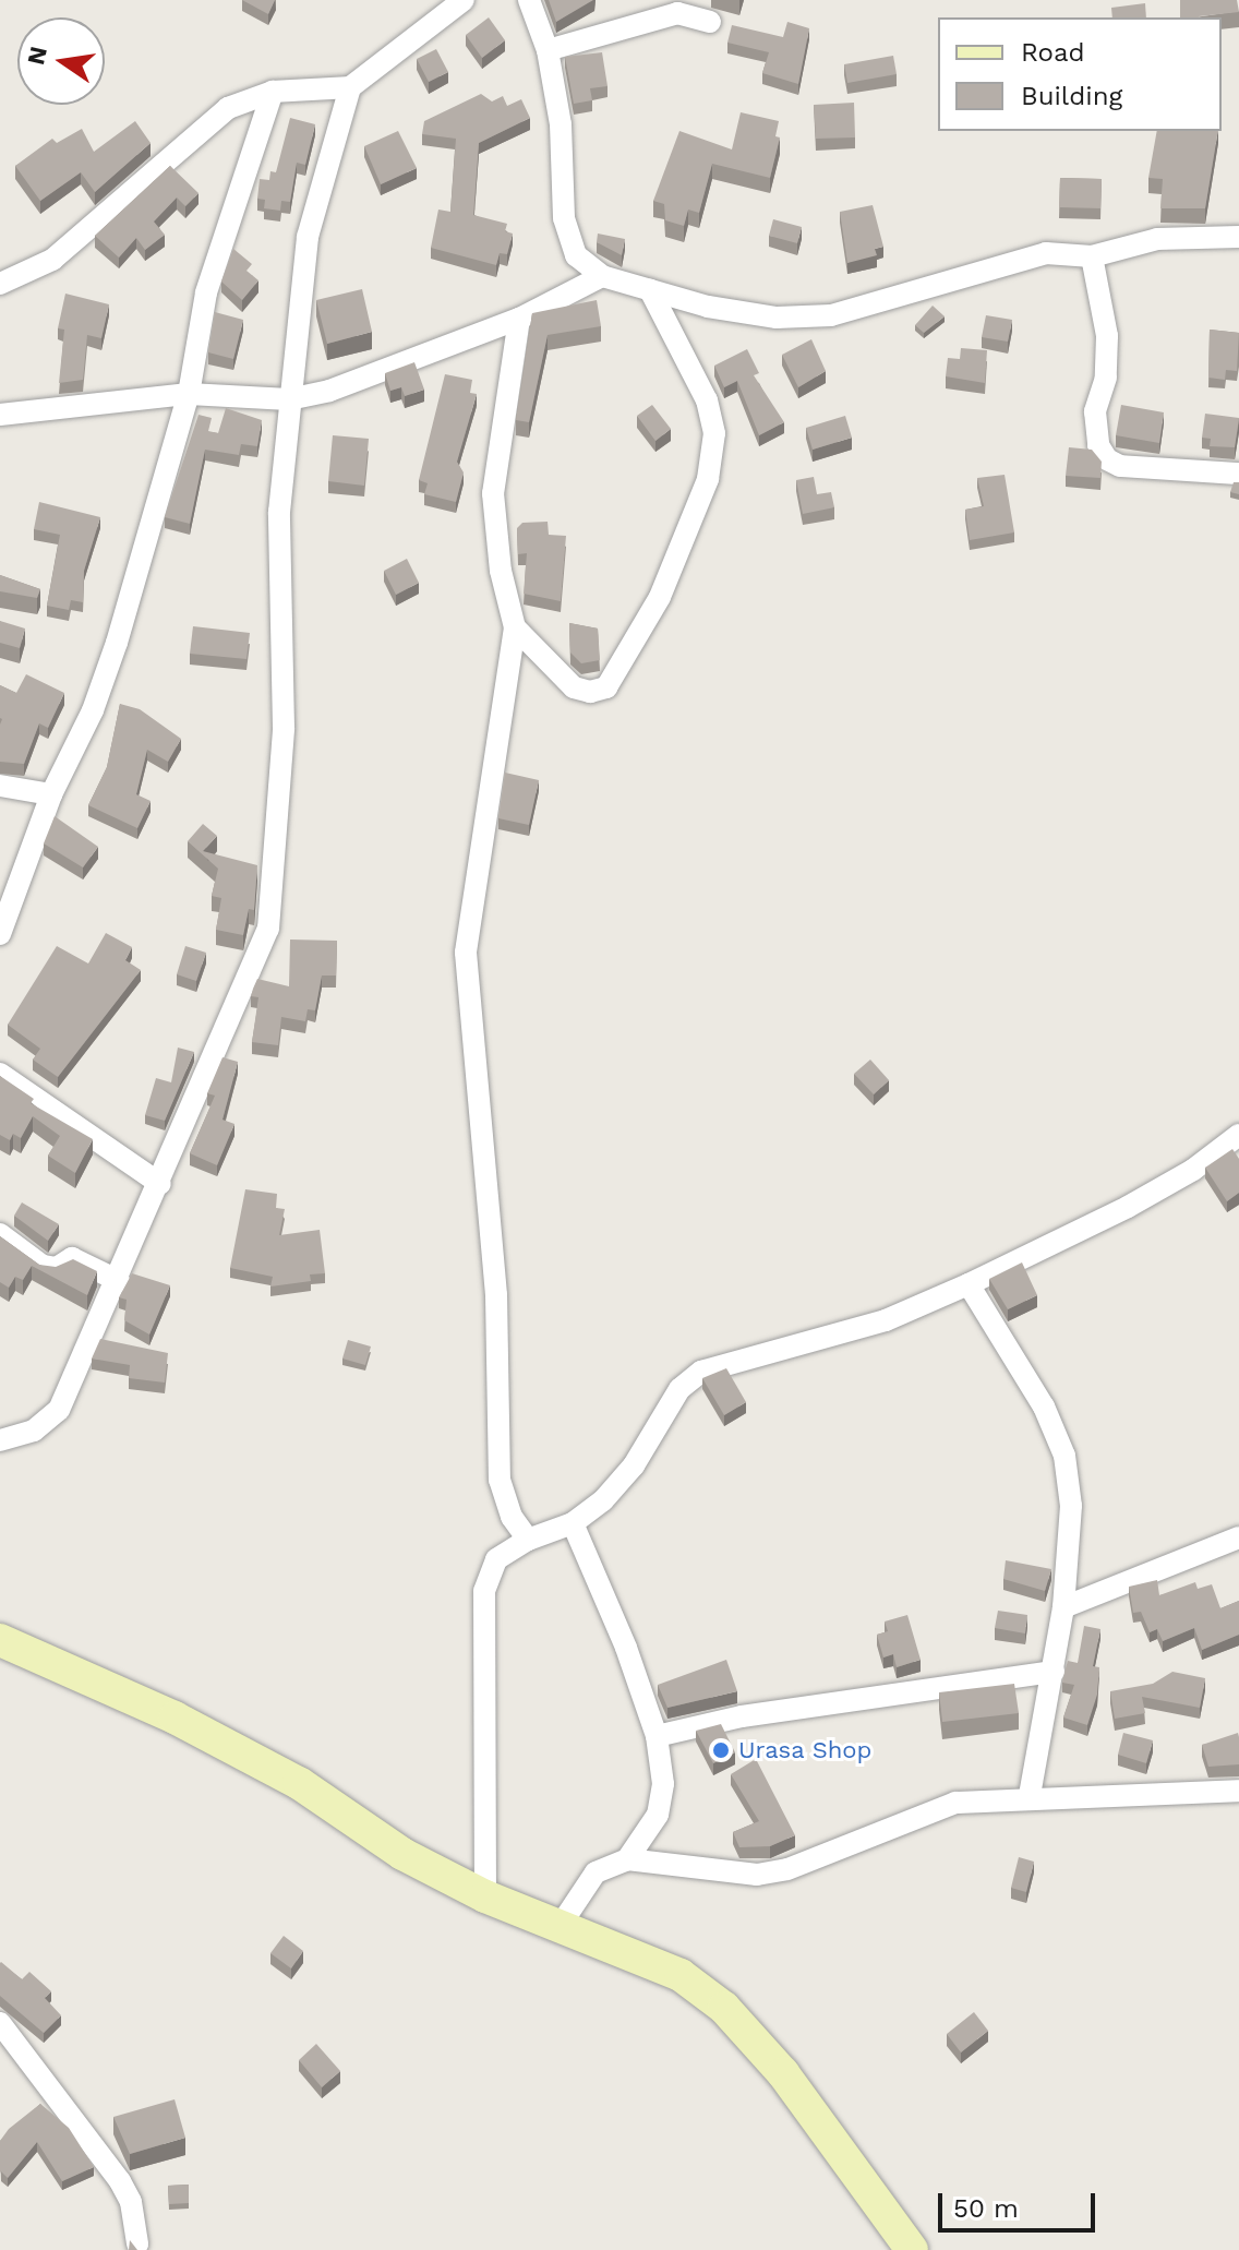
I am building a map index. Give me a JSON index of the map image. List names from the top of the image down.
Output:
{
  "places": ["Urasa Shop"],
  "legend": ["Road", "Building"],
  "scale_bar": "50 m",
  "north": "left"
}
